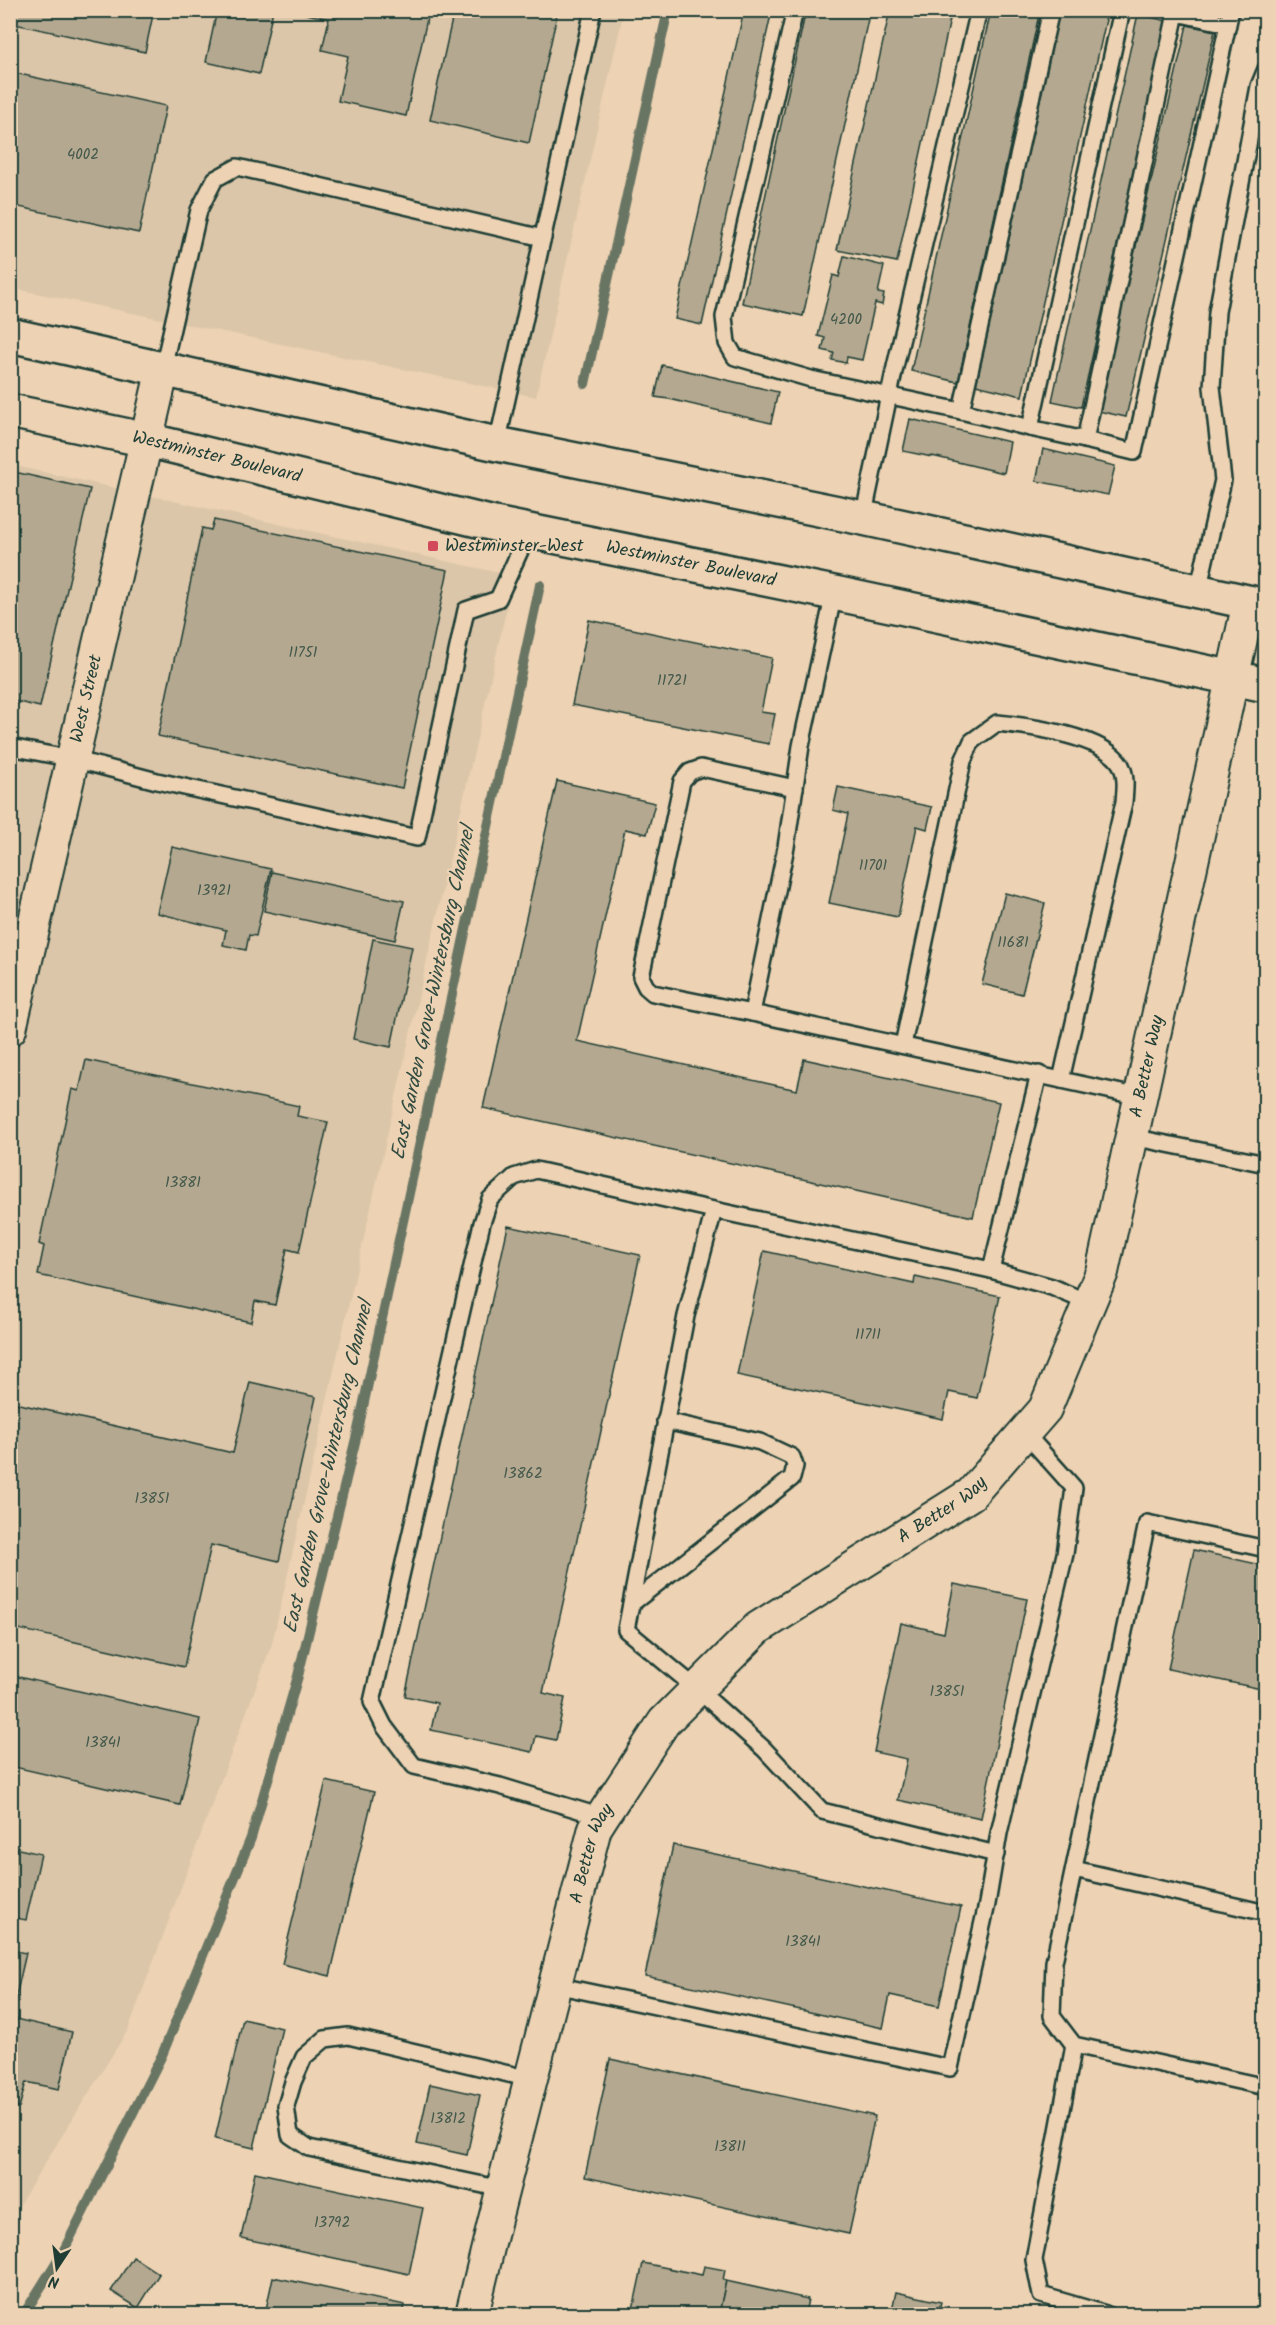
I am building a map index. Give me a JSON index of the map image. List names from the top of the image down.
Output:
{
  "streets": {
    "main road": ["Westminster Boulevard"],
    "street": ["West Street", "A Better Way"]
  },
  "crossings": [
    ["Westminster Boulevard", "West Street"],
    ["Westminster Boulevard", "A Better Way"]
  ],
  "water": ["East Garden Grove-Wintersburg Channel"],
  "places": {
    "transit": ["Westminster-West"]
  },
  "house_numbers": [
    "4002",
    "4200",
    "11751",
    "11721",
    "11701",
    "13921",
    "11681",
    "13881",
    "11711",
    "13862",
    "13851",
    "13851",
    "13841",
    "13841",
    "13812",
    "13811",
    "13792"
  ],
  "north": "bottom"
}
